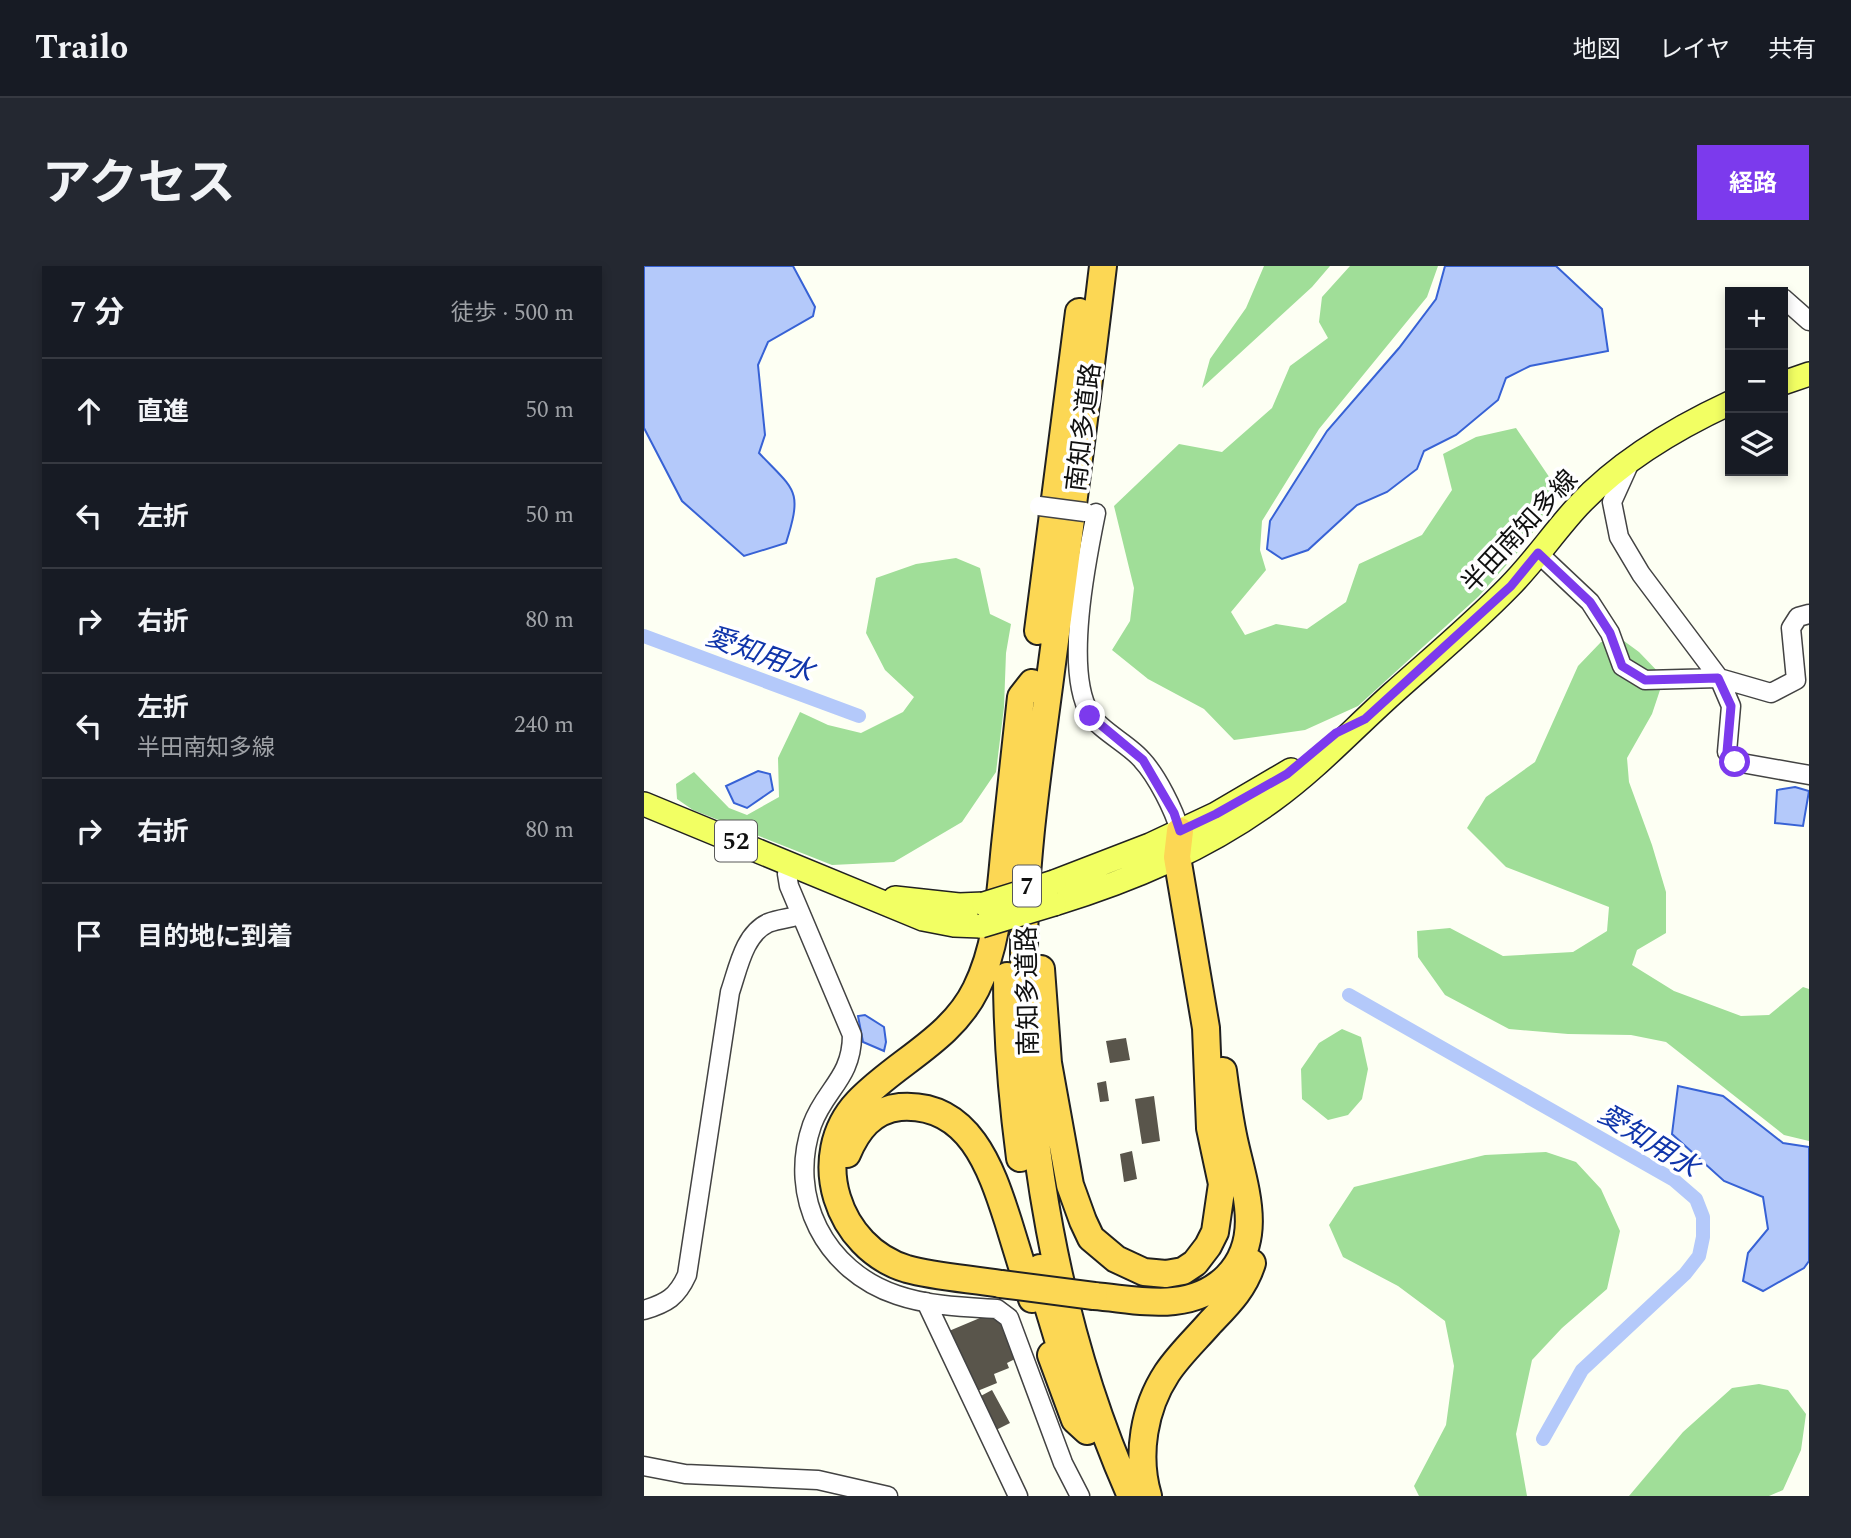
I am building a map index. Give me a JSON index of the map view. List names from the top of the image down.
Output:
{
  "streets": {
    "highway": ["南知多道路", "7"],
    "main road": ["半田南知多線", "52"]
  },
  "water": ["愛知用水"],
  "page": {
    "header": "Trailo",
    "nav": ["地図", "レイヤ", "共有"],
    "title": "アクセス",
    "buttons": "経路",
    "heading": ["7 分", "徒歩 · 500 m"],
    "map_buttons": ["+", "−"],
    "list": [
      ["直進", "50 m"],
      ["左折", "50 m"],
      ["右折", "80 m"],
      ["左折", "半田南知多線", "240 m"],
      ["右折", "80 m"],
      "目的地に到着"
    ]
  }
}
